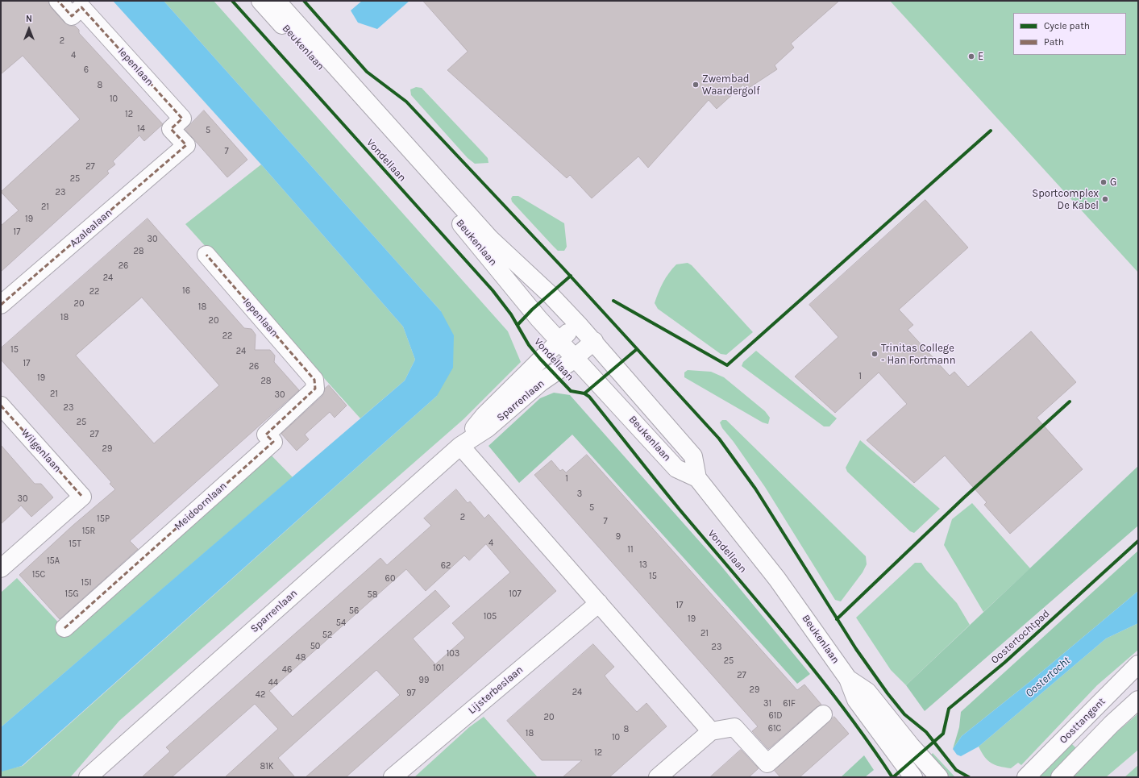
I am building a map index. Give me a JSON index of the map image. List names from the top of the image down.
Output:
{
  "streets": {
    "street": [
      "Beukenlaan",
      "Iepenlaan",
      "Azalealaan",
      "Sparrenlaan",
      "Wilgenlaan",
      "Meidoornlaan",
      "Lijsterbeslaan",
      "Oosttangent"
    ],
    "cycle path": ["Vondellaan", "Oostertochtpad"]
  },
  "crossings": [
    ["Beukenlaan", "Sparrenlaan"],
    ["Iepenlaan", "Azalealaan"],
    ["Iepenlaan", "Meidoornlaan"]
  ],
  "water": ["Oostertocht"],
  "places": [
    "E",
    "Zwembad Waardergolf",
    "G",
    "Sportcomplex De Kabel",
    "Trinitas College - Han Fortmann"
  ],
  "house_numbers": [
    "2",
    "4",
    "6",
    "8",
    "10",
    "12",
    "14",
    "5",
    "7",
    "27",
    "25",
    "23",
    "21",
    "19",
    "17",
    "30",
    "28",
    "26",
    "24",
    "16",
    "22",
    "20",
    "18",
    "18",
    "20",
    "22",
    "15",
    "24",
    "17",
    "26",
    "1",
    "19",
    "28",
    "21",
    "30",
    "23",
    "25",
    "27",
    "29",
    "1",
    "3",
    "30",
    "5",
    "2",
    "15P",
    "7",
    "15R",
    "9",
    "4",
    "15T",
    "11",
    "15A",
    "13",
    "62",
    "15C",
    "15",
    "60",
    "15I",
    "15G",
    "107",
    "58",
    "17",
    "56",
    "105",
    "19",
    "54",
    "21",
    "52",
    "50",
    "23",
    "103",
    "48",
    "25",
    "101",
    "46",
    "27",
    "99",
    "44",
    "29",
    "24",
    "97",
    "42",
    "31",
    "61F",
    "61D",
    "20",
    "61C",
    "8",
    "18",
    "10",
    "12",
    "81K"
  ],
  "legend": ["Cycle path", "Path"],
  "north": "top"
}
